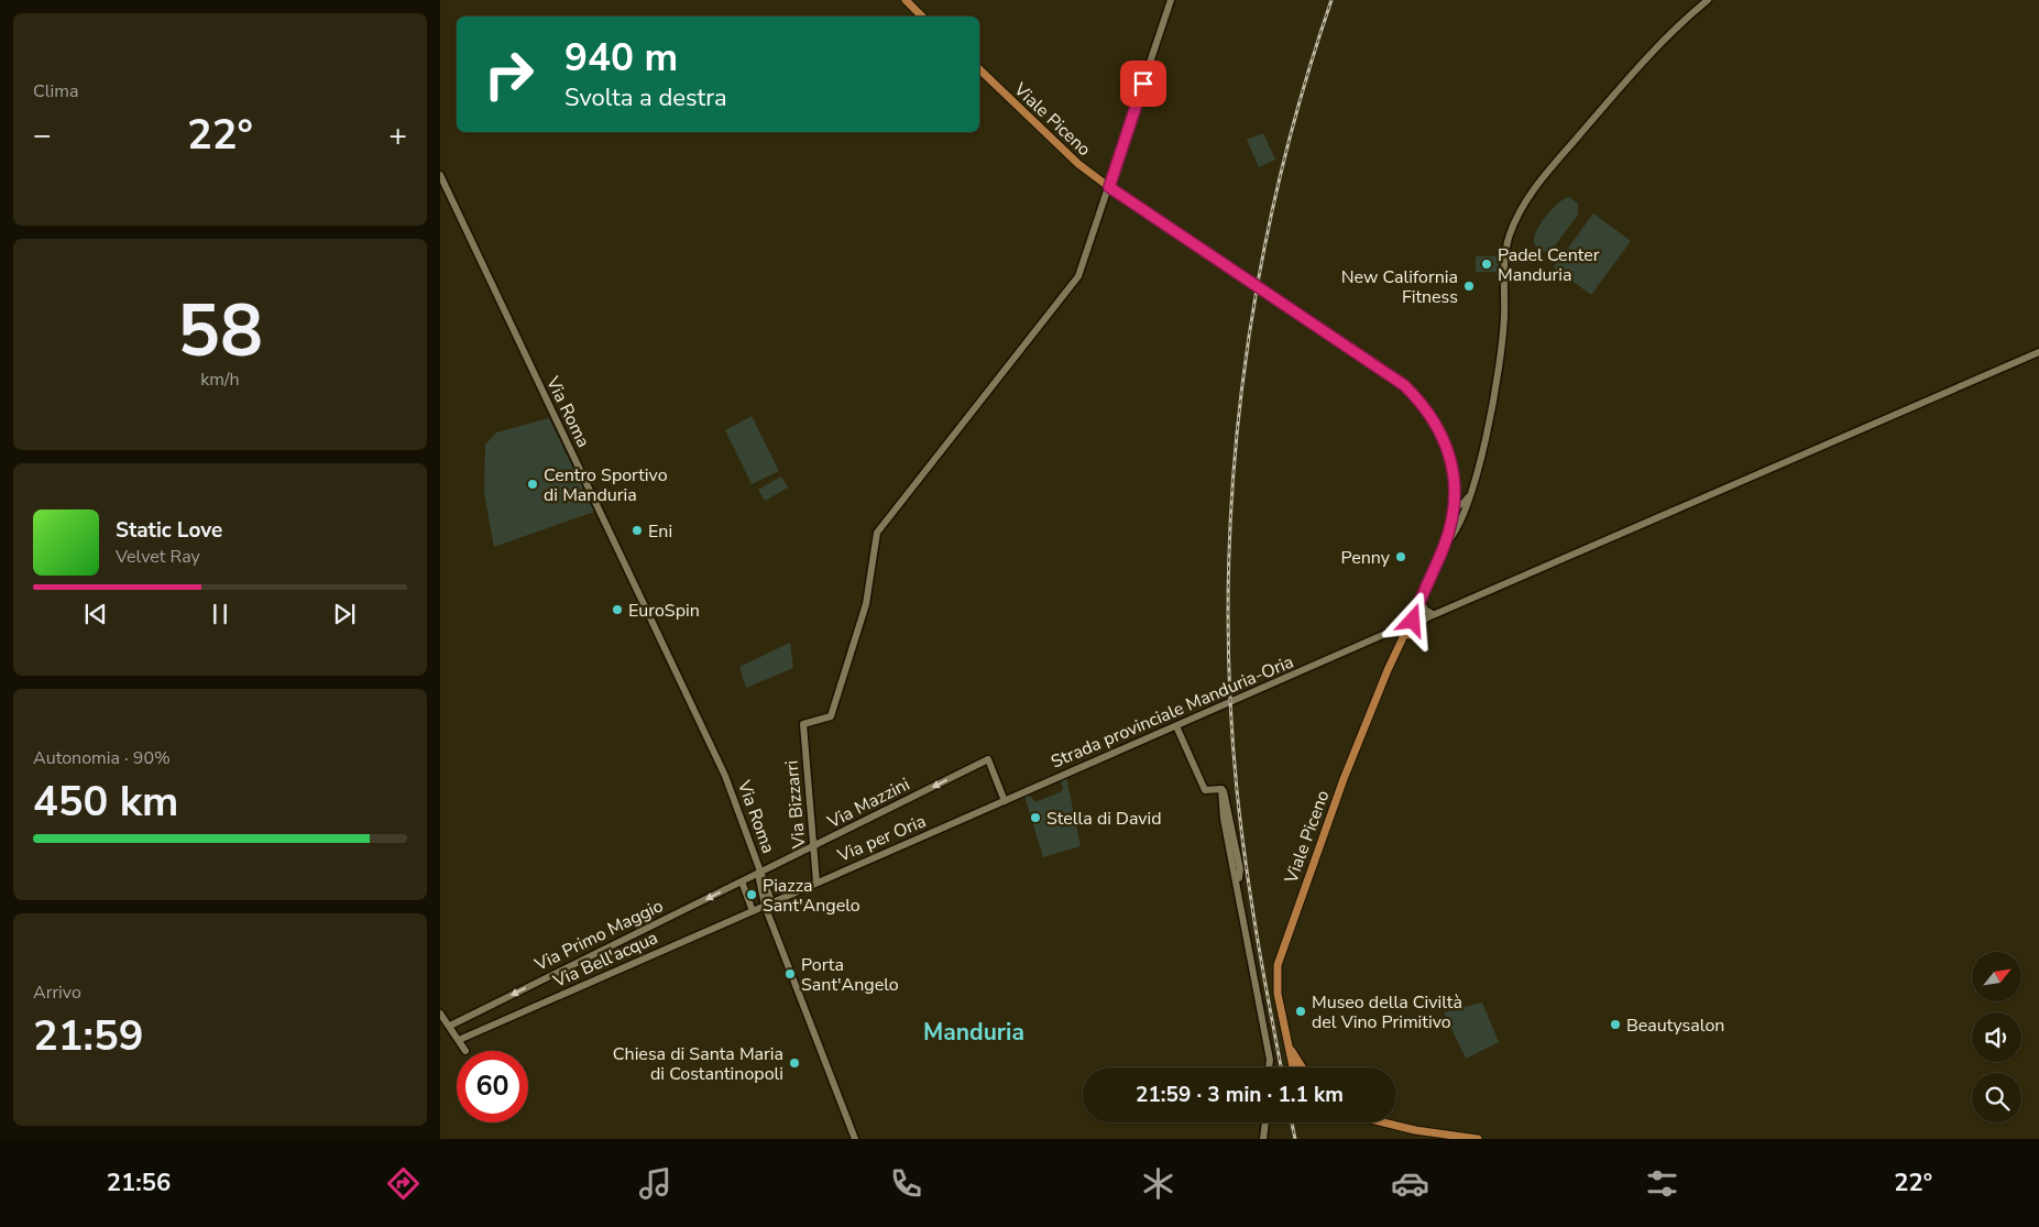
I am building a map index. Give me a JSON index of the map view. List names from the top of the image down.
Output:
{
  "streets": {
    "main road": ["Viale Piceno"],
    "street": [
      "Via Roma",
      "Strada provinciale Manduria-Oria",
      "Via Mazzini",
      "Via Bizzarri",
      "Via per Oria",
      "Via Primo Maggio",
      "Via Bell'acqua"
    ]
  },
  "crossings": [
    ["Viale Piceno", "Strada provinciale Manduria-Oria"],
    ["Viale Piceno", "Via Bizzarri"],
    ["Via Roma", "Via Mazzini"],
    ["Via Roma", "Via Primo Maggio"],
    ["Via Roma", "Via Bell'acqua"],
    ["Strada provinciale Manduria-Oria", "Via Mazzini"],
    ["Strada provinciale Manduria-Oria", "Via per Oria"],
    ["Via Mazzini", "Via Bizzarri"],
    ["Via Mazzini", "Via Primo Maggio"],
    ["Via Bizzarri", "Via per Oria"]
  ],
  "one_way": ["Via Mazzini", "Via Primo Maggio"],
  "districts": ["Manduria"],
  "places": [
    "Padel Center Manduria",
    "New California Fitness",
    "Centro Sportivo di Manduria",
    "Eni",
    "Penny",
    "EuroSpin",
    "Stella di David",
    "Piazza Sant'Angelo",
    "Porta Sant'Angelo",
    "Museo della Civiltà del Vino Primitivo",
    "Beautysalon",
    "Chiesa di Santa Maria di Costantinopoli"
  ],
  "north": "top right",
  "page": {
    "tile": [
      "Clima",
      ["58", "km/h"],
      ["Autonomia · 90%", "450 km"],
      ["Arrivo", "21:59"]
    ],
    "turn": ["940 m", "Svolta a destra"],
    "heat": ["−", "22°", "+"],
    "song": ["Static Love", "Velvet Ray"],
    "limit": "60",
    "trip": "21:59 · 3 min · 1.1 km",
    "tabs": ["21:56", "22°"]
  }
}
